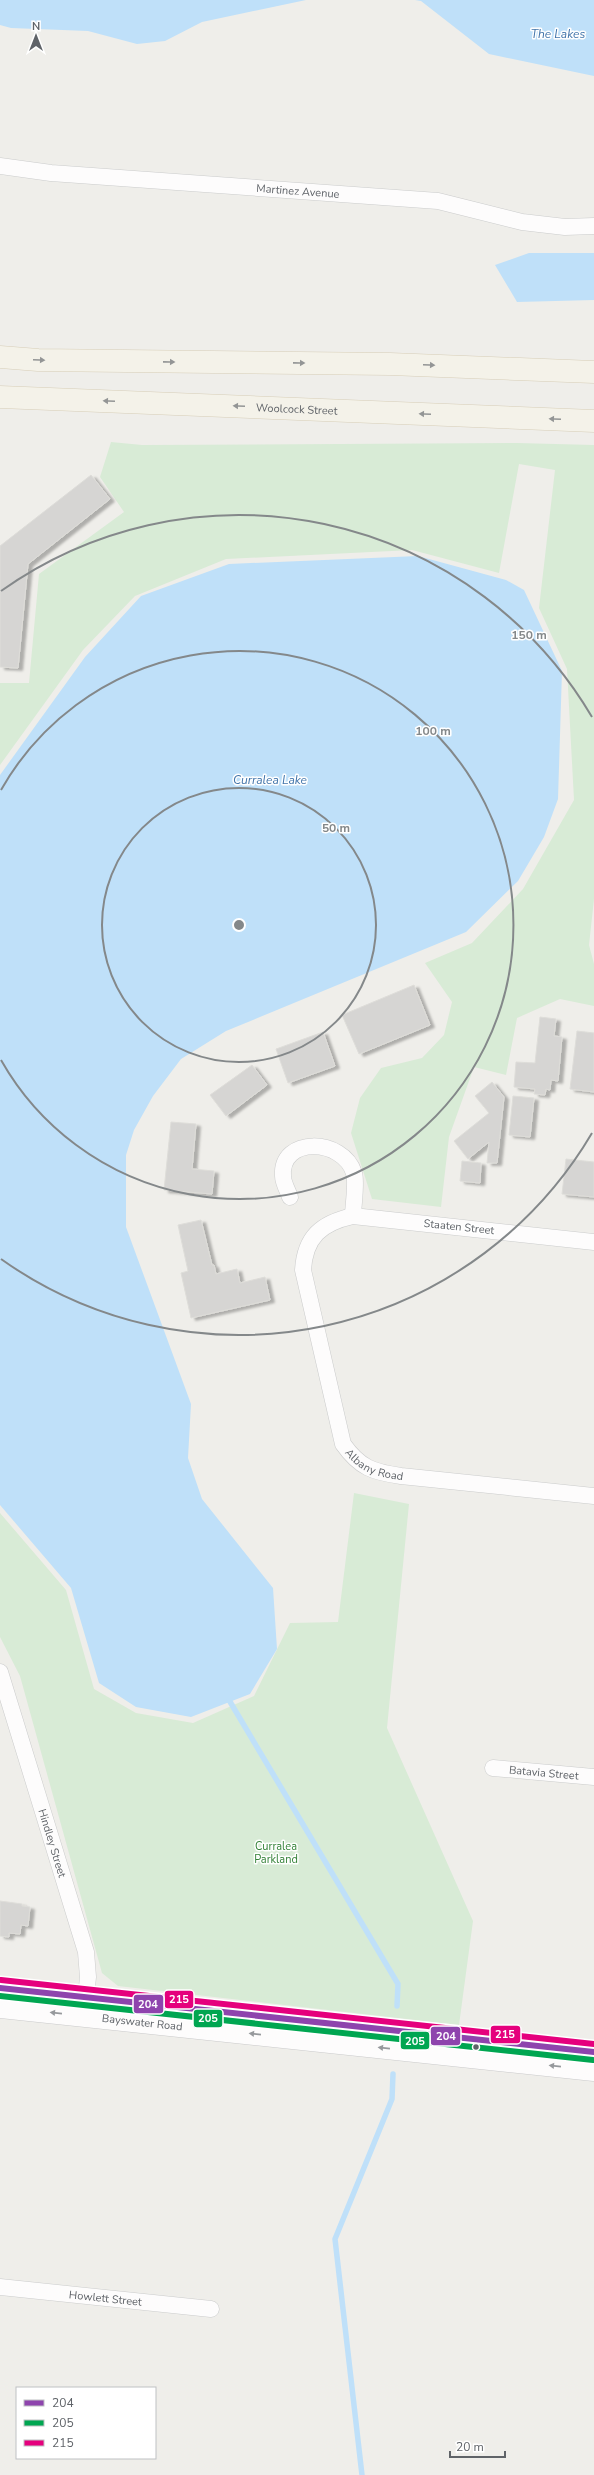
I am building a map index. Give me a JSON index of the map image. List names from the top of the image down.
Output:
{
  "streets": {
    "main road": ["Woolcock Street", "Bayswater Road"],
    "street": [
      "Martinez Avenue",
      "Staaten Street",
      "Albany Road",
      "Batavia Street",
      "Hindley Street",
      "Howlett Street"
    ]
  },
  "crossings": [
    ["Staaten Street", "Albany Road"],
    ["Hindley Street", "Bayswater Road"]
  ],
  "water": ["The Lakes", "Curralea Lake"],
  "parks": ["Curralea Parkland"],
  "lines": ["transit line 215", "transit line 204", "transit line 205"],
  "legend": ["204", "205", "215"],
  "scale_bar": "20 m",
  "north": "top",
  "rings": ["150 m", "100 m", "50 m"]
}
